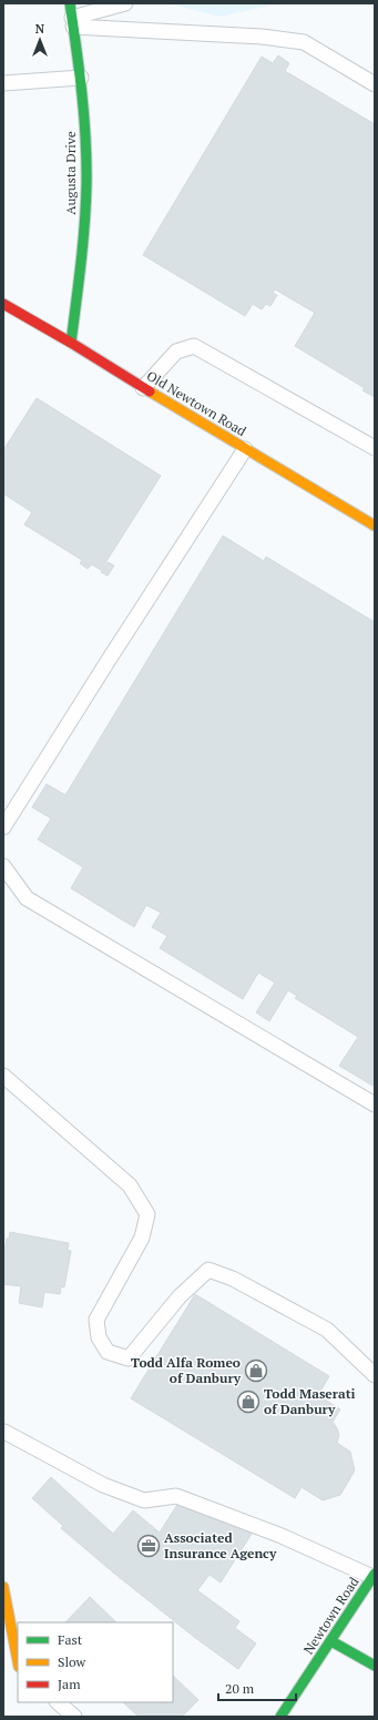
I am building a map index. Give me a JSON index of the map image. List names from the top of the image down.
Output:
{
  "streets": {
    "street": ["Augusta Drive", "Old Newtown Road", "Newtown Road"]
  },
  "crossings": [
    ["Augusta Drive", "Old Newtown Road"]
  ],
  "places": {
    "shop": ["Todd Alfa Romeo of Danbury", "Todd Maserati of Danbury"],
    "office": ["Associated Insurance Agency"]
  },
  "legend": ["Fast", "Slow", "Jam"],
  "scale_bar": "20 m",
  "north": "top"
}
